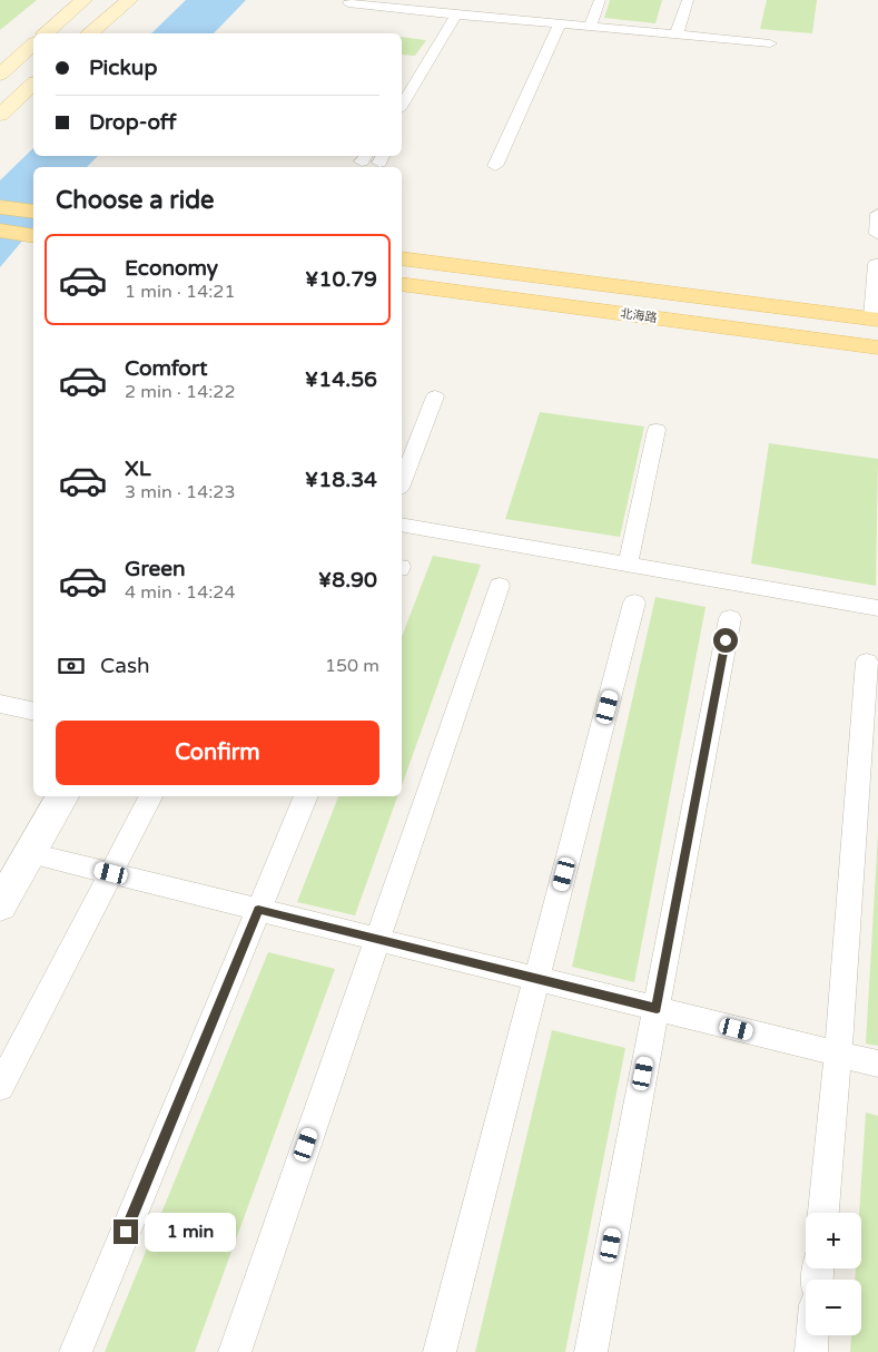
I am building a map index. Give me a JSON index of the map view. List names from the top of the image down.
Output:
{
  "streets": {
    "main road": ["北海路"]
  },
  "page": {
    "banner": ["Pickup", "Drop-off"],
    "heading": "Choose a ride",
    "list": [
      {
        "name": "Economy",
        "note": "1 min · 14:21",
        "value": "¥10.79"
      },
      {
        "name": "Comfort",
        "note": "2 min · 14:22",
        "value": "¥14.56"
      },
      {
        "name": "XL",
        "note": "3 min · 14:23",
        "value": "¥18.34"
      },
      {
        "name": "Green",
        "note": "4 min · 14:24",
        "value": "¥8.90"
      }
    ],
    "pay": ["Cash", "150 m"],
    "buttons": "Confirm",
    "map_buttons": ["+", "−"],
    "bubble": "1 min"
  }
}
